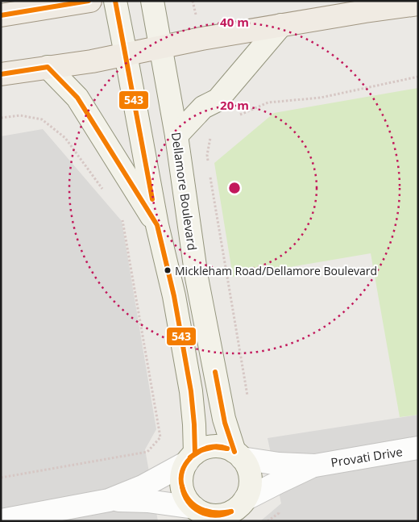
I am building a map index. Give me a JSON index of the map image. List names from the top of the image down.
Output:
{
  "streets": {
    "street": ["Dellamore Boulevard", "Provati Drive"]
  },
  "crossings": [
    ["Dellamore Boulevard", "Provati Drive"]
  ],
  "places": ["Mickleham Road/Dellamore Boulevard"],
  "lines": ["transit line 543"],
  "rings": ["40 m", "20 m"]
}
